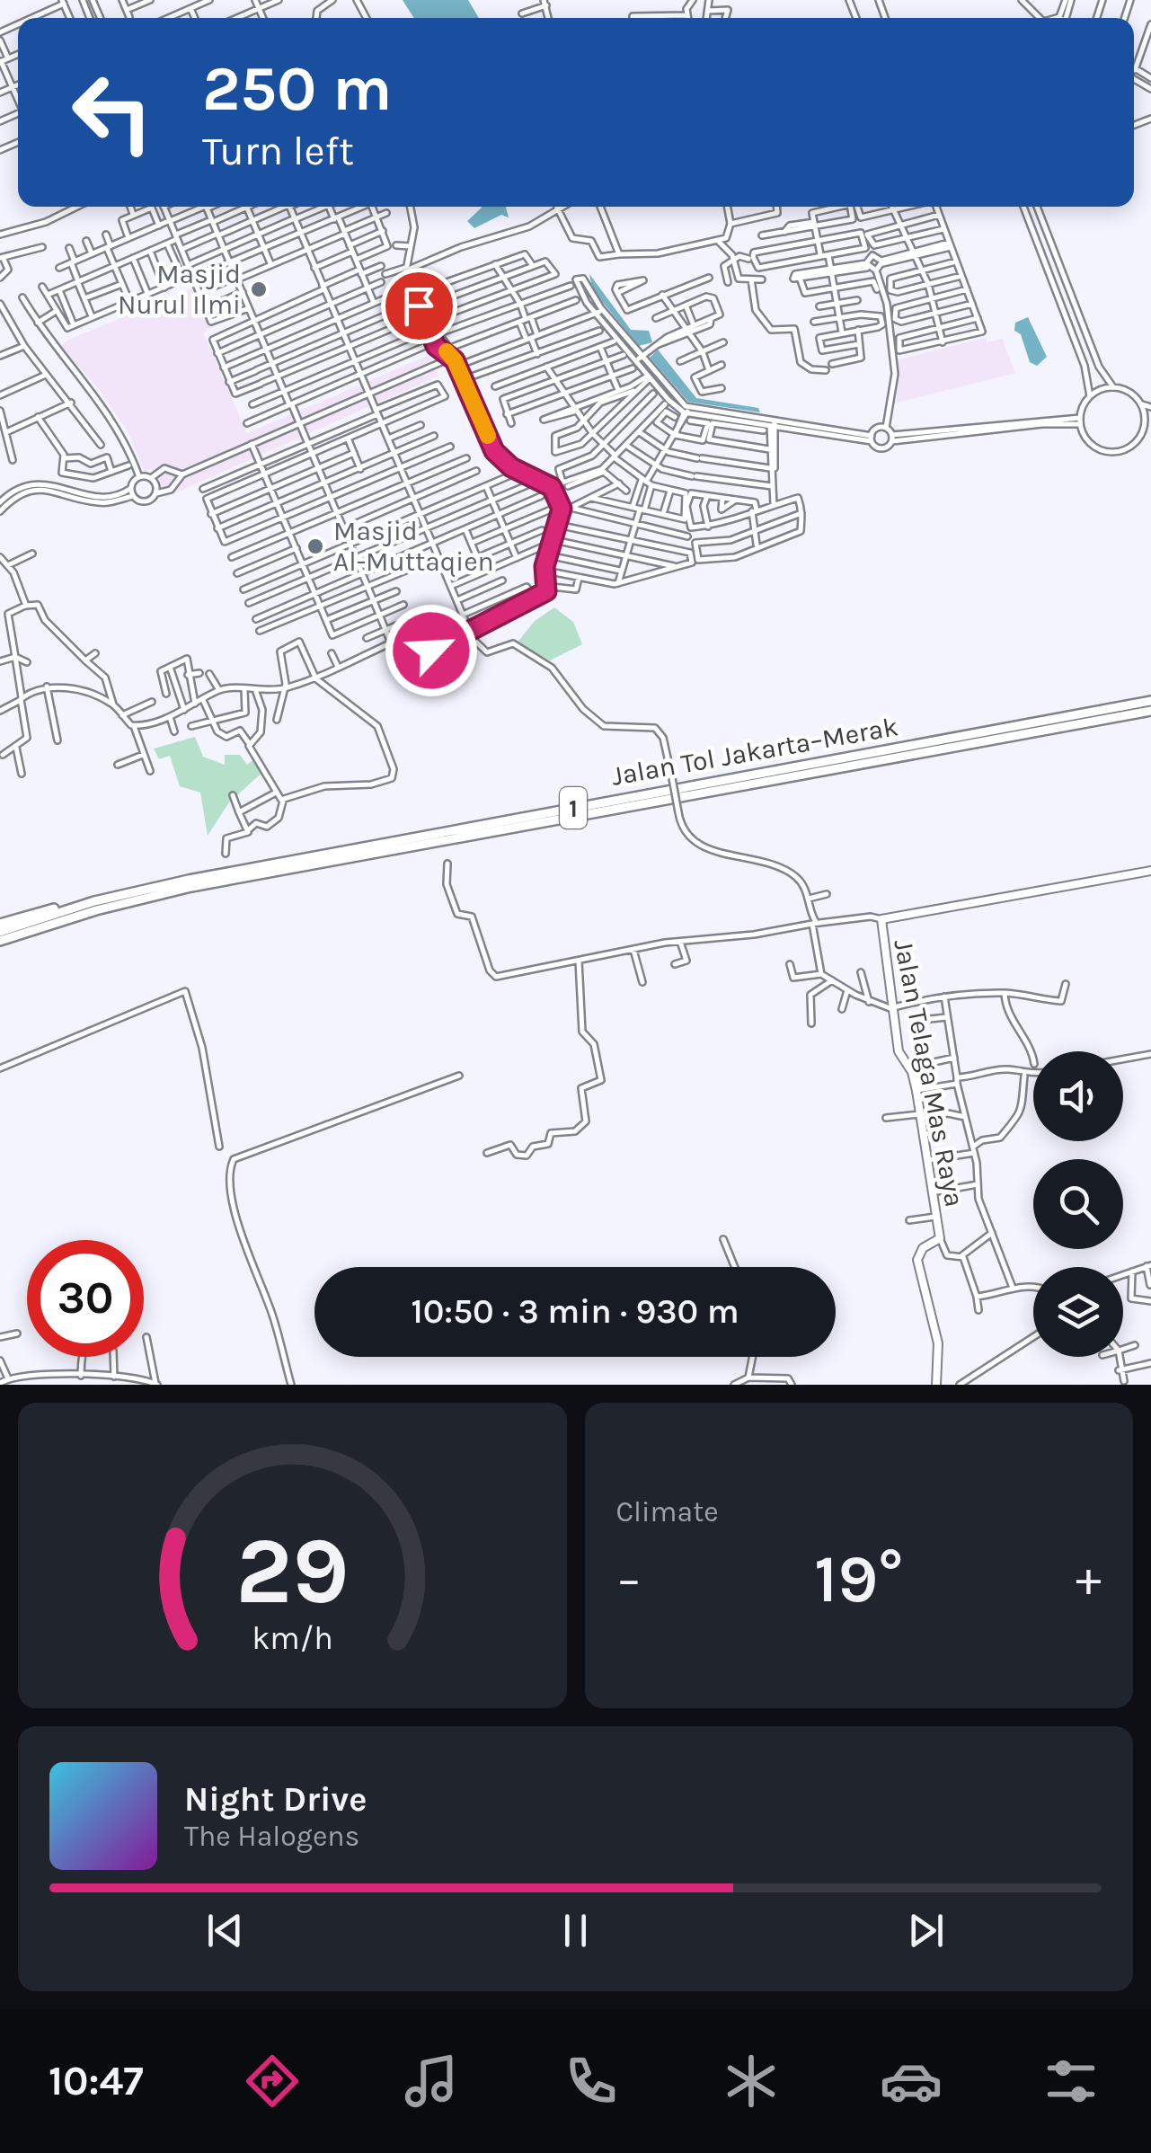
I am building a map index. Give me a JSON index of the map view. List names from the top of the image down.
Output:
{
  "streets": {
    "highway": ["Jalan Tol Jakarta–Merak", "1"],
    "main road": ["Jalan Telaga Mas Raya"]
  },
  "places": ["Masjid Nurul Ilmi", "Masjid Al-Muttaqien"],
  "page": {
    "turn": ["250 m", "Turn left"],
    "limit": "30",
    "trip": "10:50 · 3 min · 930 m",
    "tile": "Climate",
    "heat": ["−", "19°", "+"],
    "song": ["Night Drive", "The Halogens"],
    "tabs": "10:47",
    "gauge": ["29", "km/h"]
  }
}
